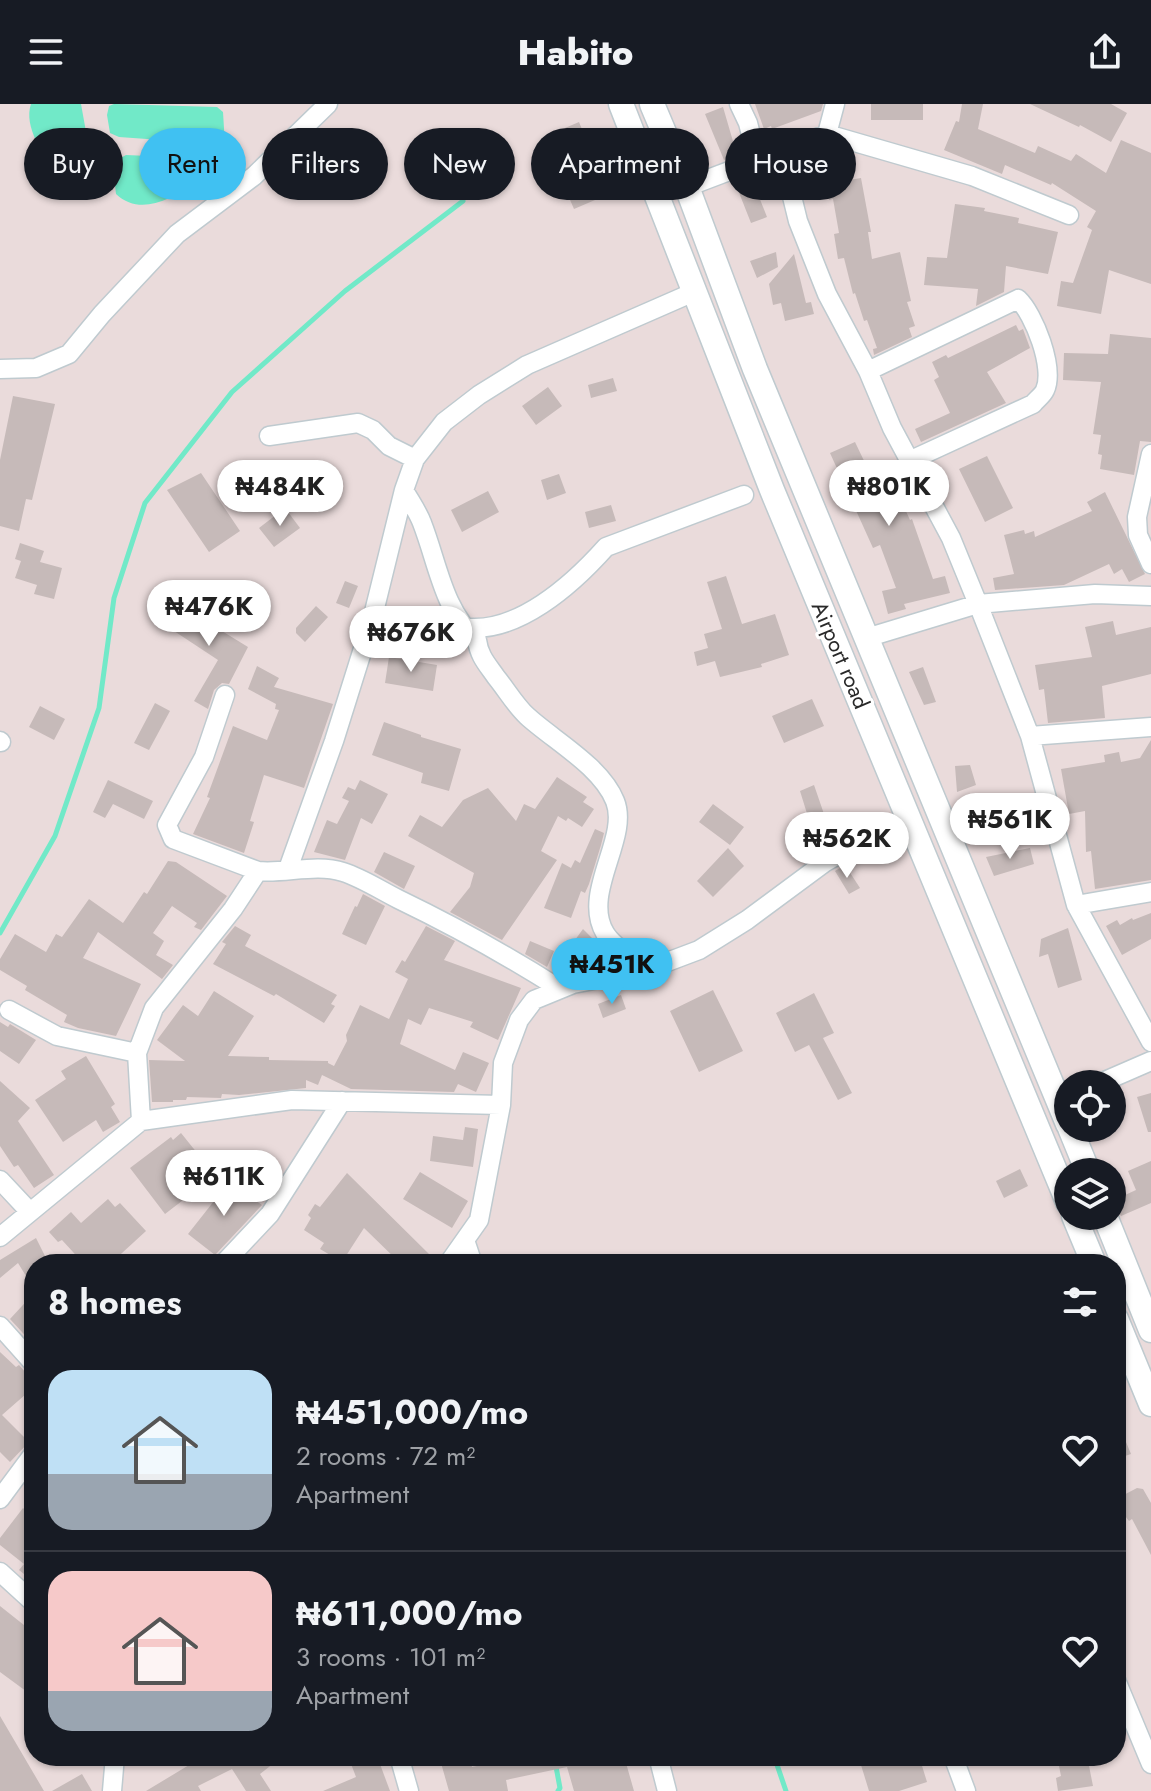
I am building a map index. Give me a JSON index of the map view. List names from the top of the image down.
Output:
{
  "streets": {
    "main road": ["Airport road"]
  },
  "page": {
    "header": "Habito",
    "chip": [
      "Buy",
      "Rent",
      "Filters",
      "New",
      "Apartment",
      "House"
    ],
    "price": [
      "₦484K",
      "₦801K",
      "₦476K",
      "₦676K",
      "₦561K",
      "₦562K",
      "₦451K",
      "₦611K"
    ],
    "heading": "8 homes",
    "list": [
      {
        "name": "₦451,000/mo",
        "note": "2 rooms · 72 m² · Apartment"
      },
      {
        "name": "₦611,000/mo",
        "note": "3 rooms · 101 m² · Apartment"
      }
    ]
  }
}
